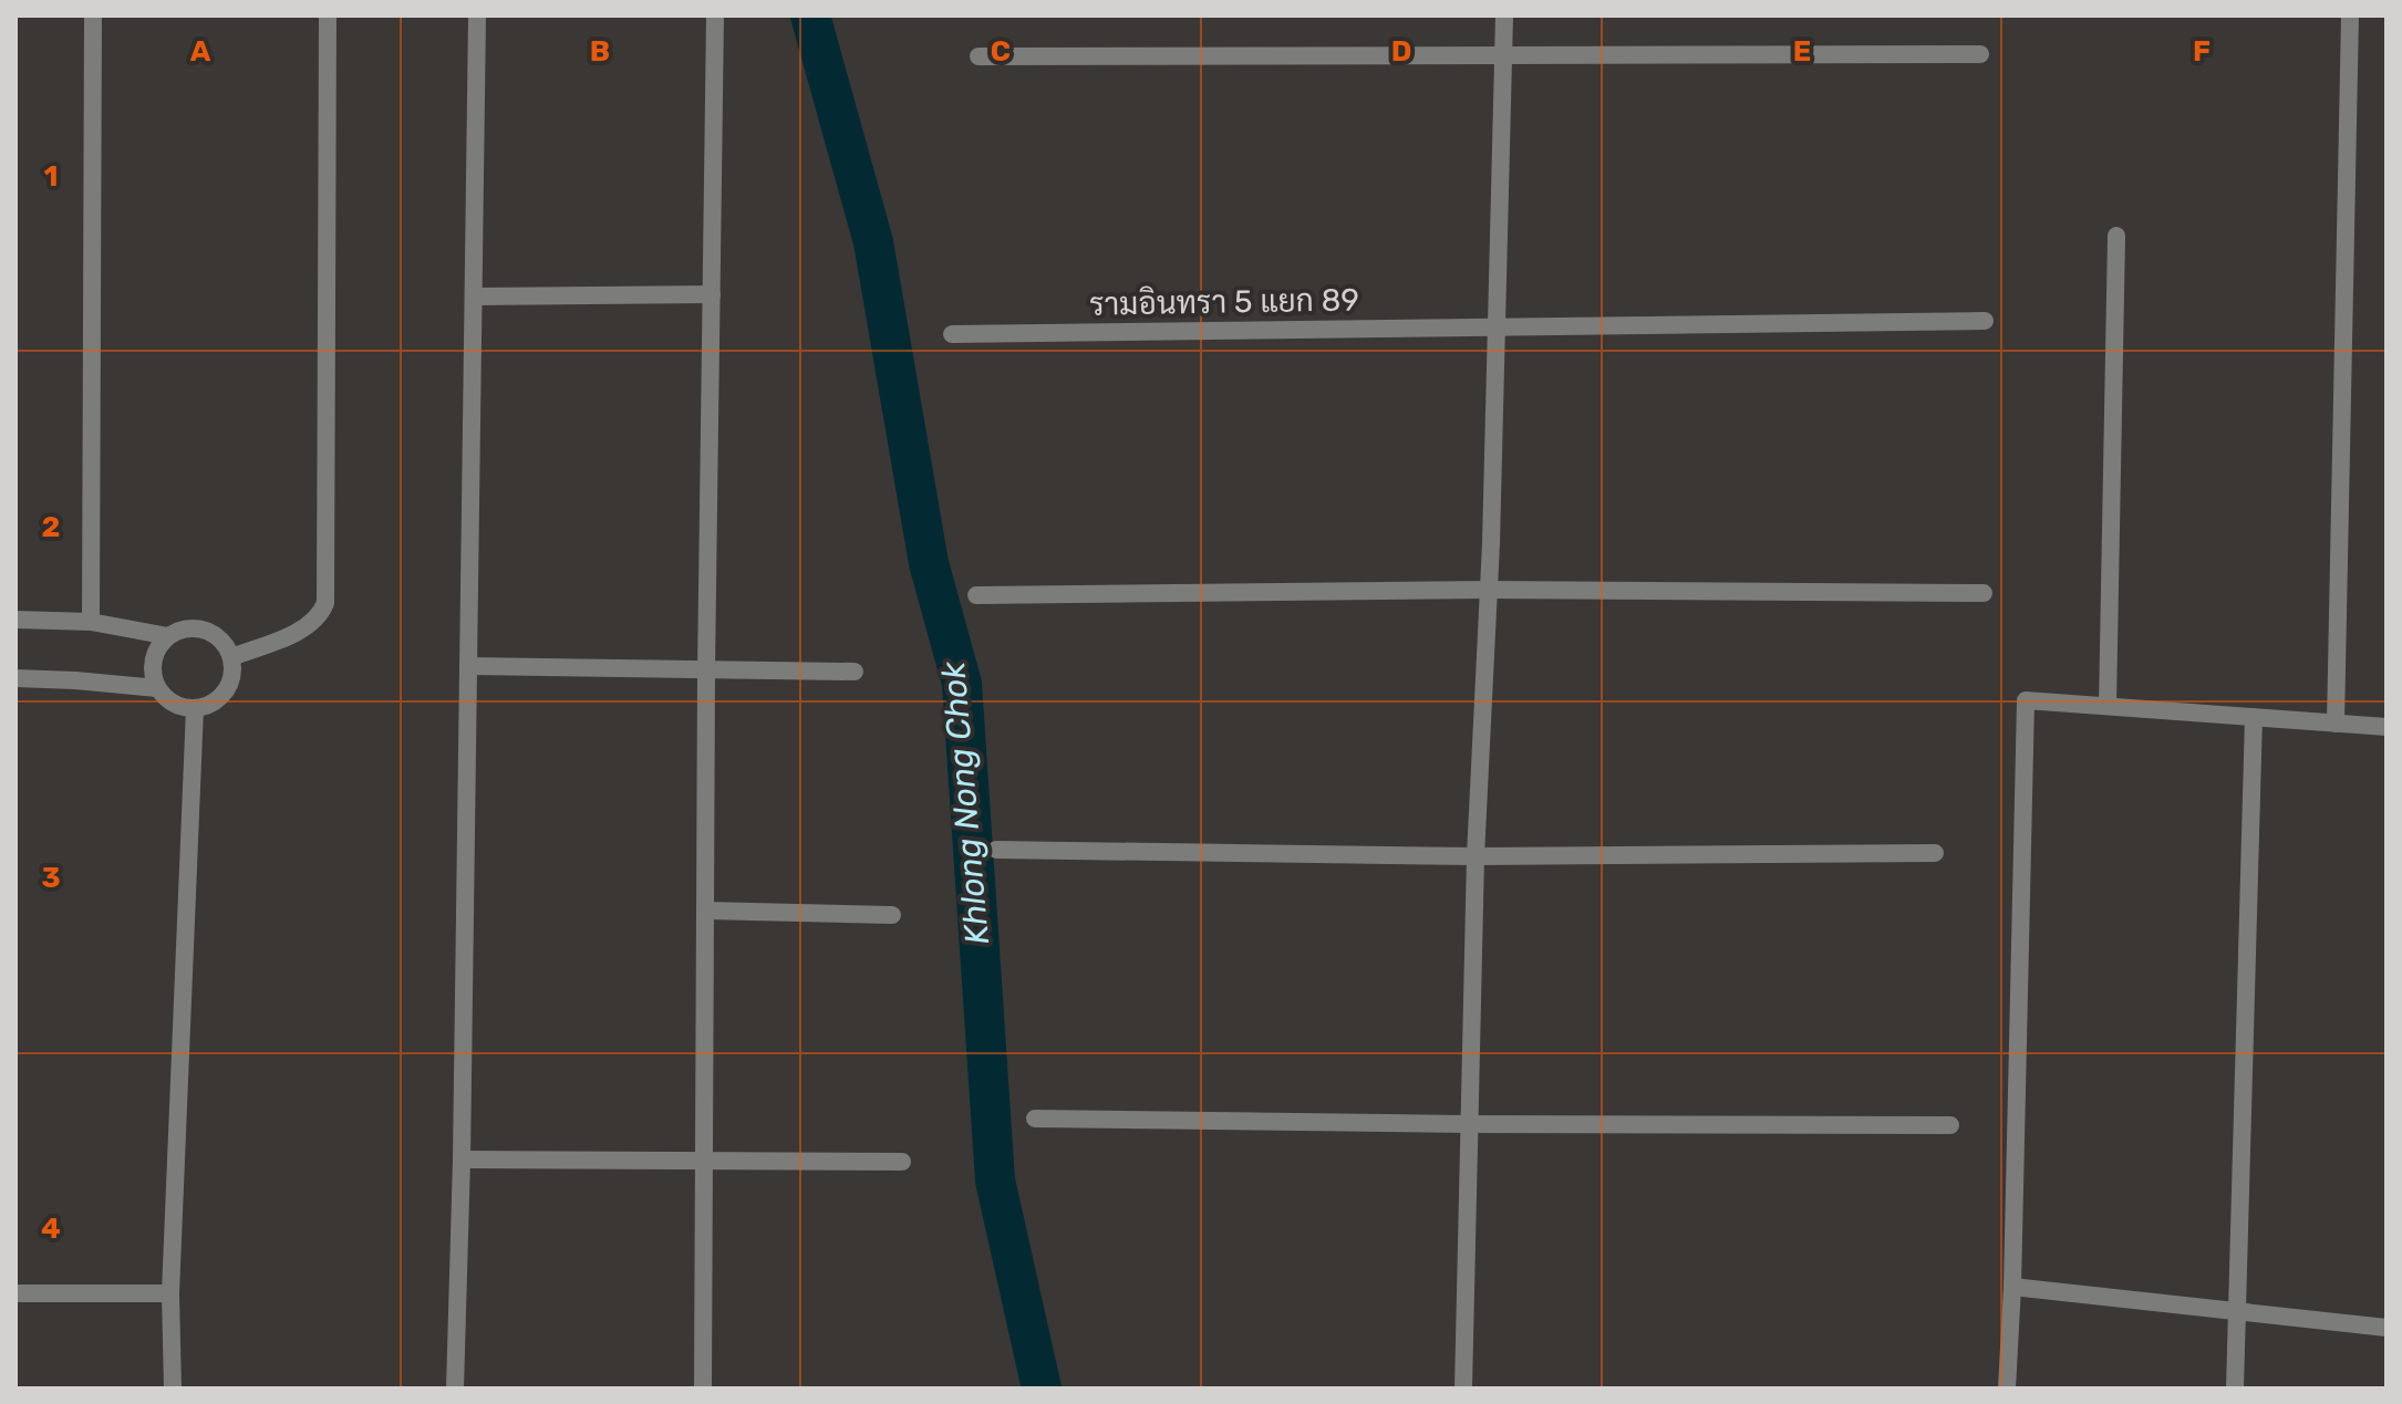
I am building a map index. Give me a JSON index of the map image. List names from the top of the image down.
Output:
{
  "streets": {
    "street": ["รามอินทรา 5 แยก 89"]
  },
  "water": ["Khlong Nong Chok"],
  "grid": {
    "columns": [
      "A",
      "B",
      "C",
      "D",
      "E",
      "F"
    ],
    "rows": [
      "1",
      "2",
      "3",
      "4"
    ]
  }
}
